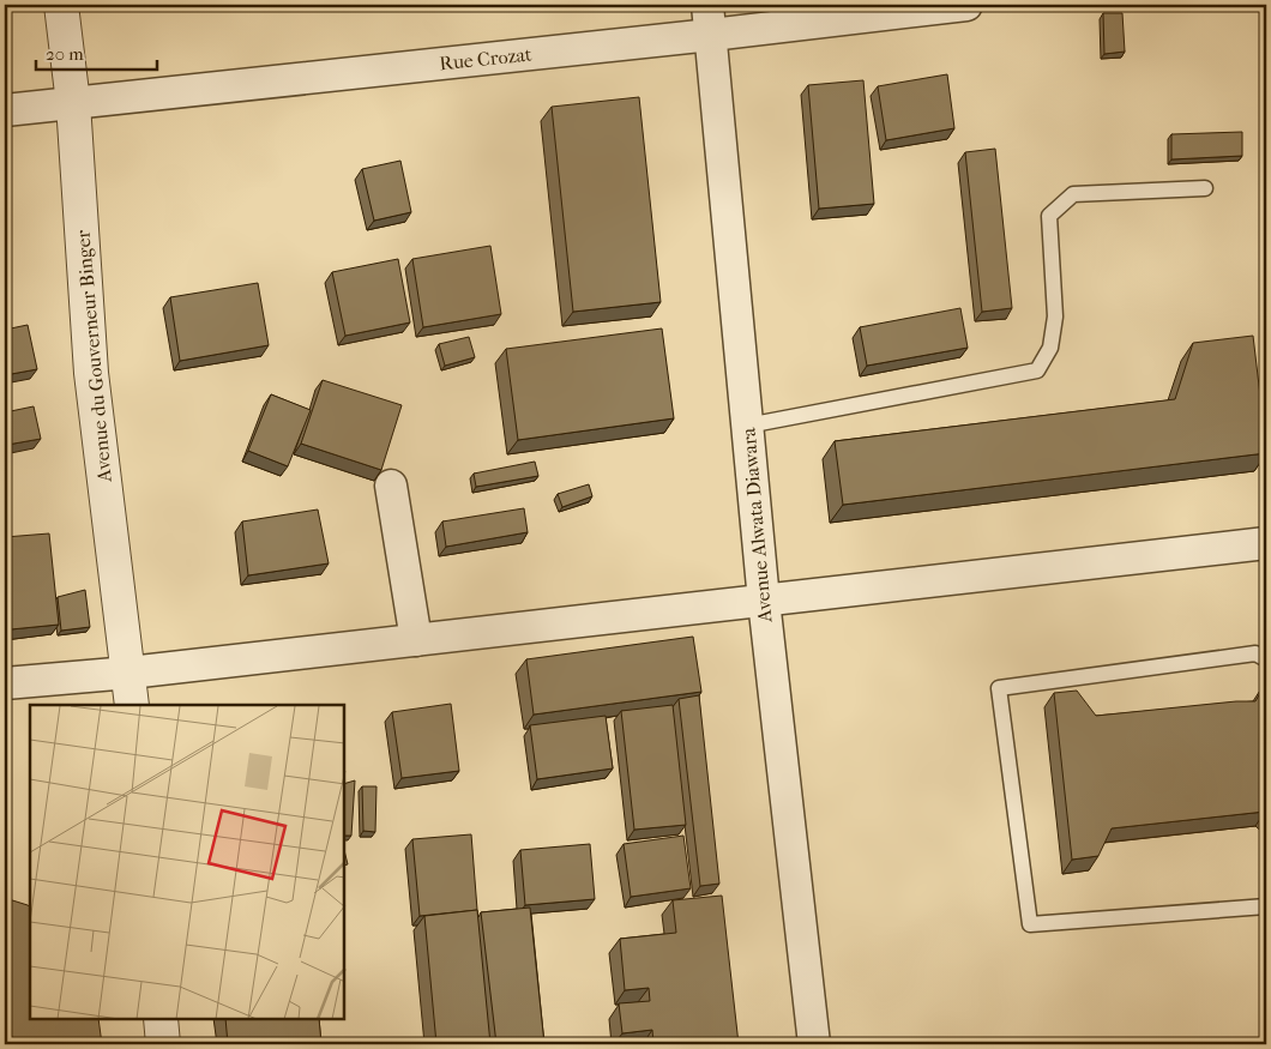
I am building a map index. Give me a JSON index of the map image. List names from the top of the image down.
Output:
{
  "streets": {
    "street": ["Rue Crozat", "Avenue du Gouverneur Binger", "Avenue Alwata Diawara"]
  },
  "crossings": [
    ["Rue Crozat", "Avenue du Gouverneur Binger"],
    ["Rue Crozat", "Avenue Alwata Diawara"]
  ],
  "scale_bar": "20 m"
}
